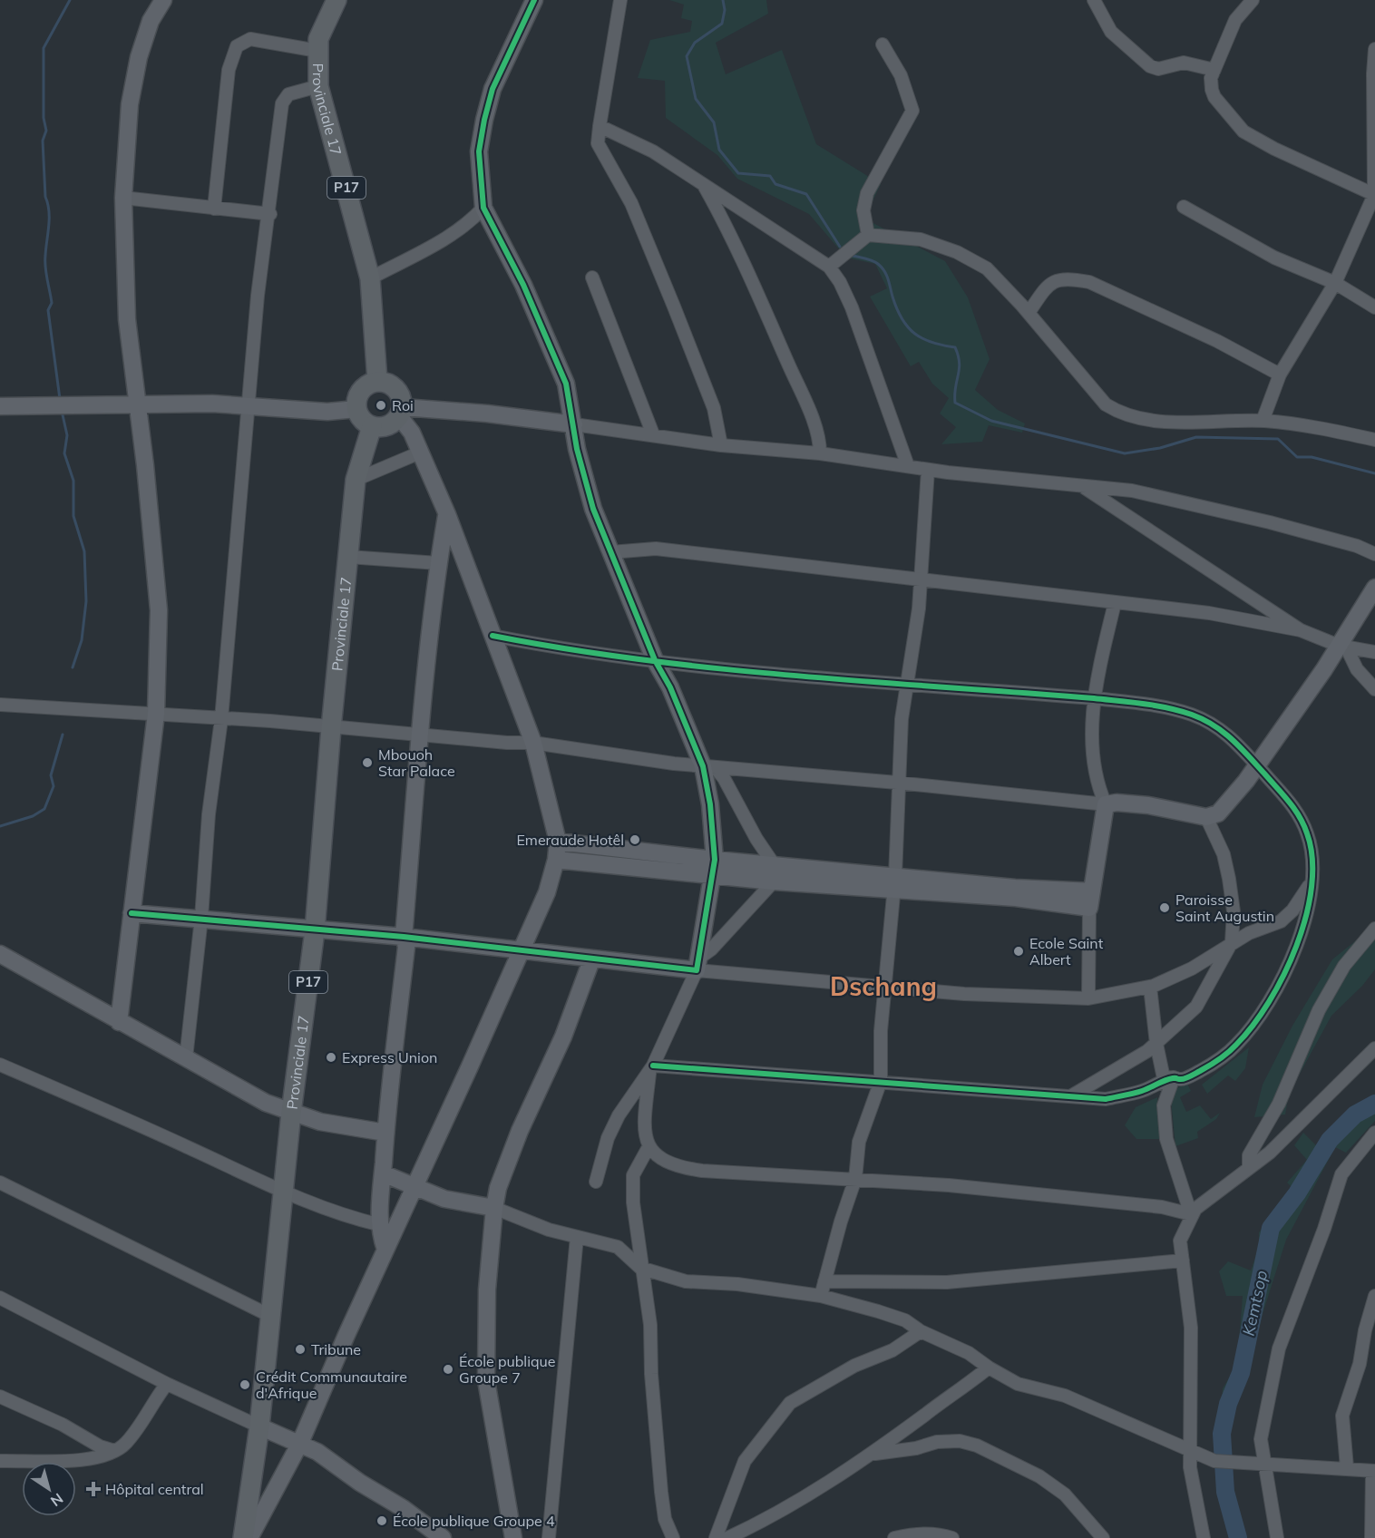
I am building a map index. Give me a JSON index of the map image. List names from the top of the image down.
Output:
{
  "streets": {
    "main road": ["Provinciale 17", "P17"]
  },
  "districts": ["Dschang"],
  "water": ["Kemtsop"],
  "places": {
    "other": [
      "Roi",
      "Mbouoh Star Palace",
      "Emeraude Hotêl",
      "Paroisse Saint Augustin",
      "Ecole Saint Albert",
      "Express Union",
      "Tribune",
      "École publique Groupe 7",
      "Crédit Communautaire d'Afrique",
      "École publique Groupe 4"
    ],
    "health": ["Hôpital central"]
  },
  "north": "bottom right"
}
